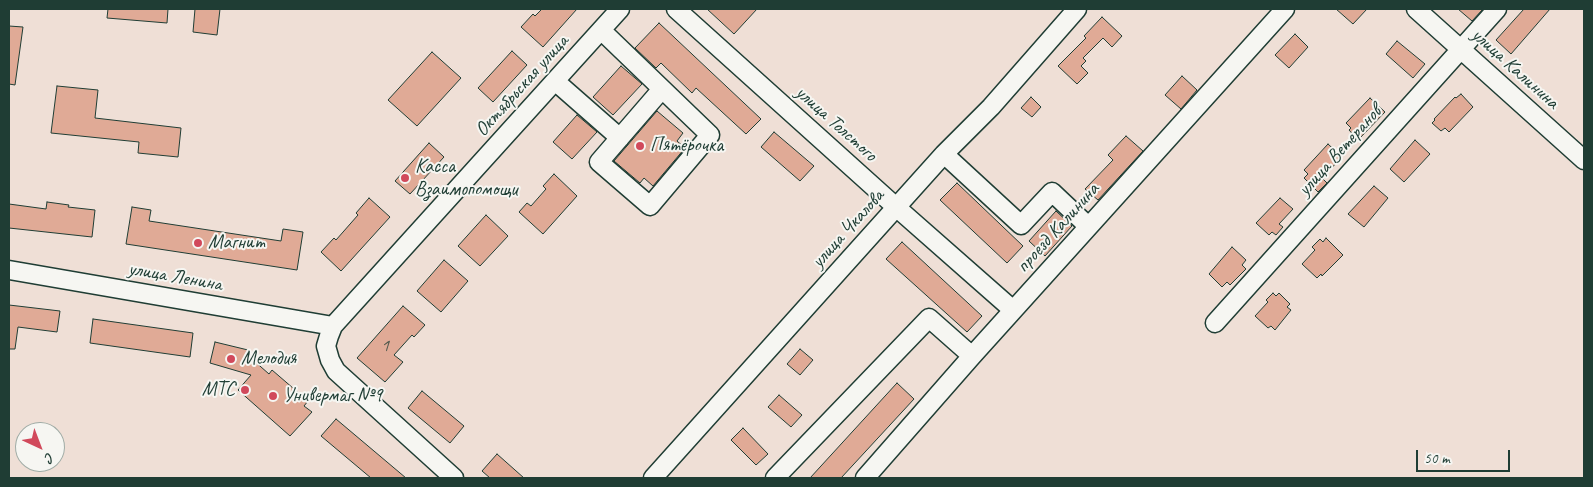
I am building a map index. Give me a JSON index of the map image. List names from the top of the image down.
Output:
{
  "streets": {
    "street": [
      "улица Калинина",
      "Октябрьская улица",
      "улица Толстого",
      "улица Ветеранов",
      "проезд Калинина",
      "улица Чкалова",
      "улица Ленина"
    ]
  },
  "crossings": [
    ["улица Калинина", "улица Ветеранов"],
    ["Октябрьская улица", "улица Ленина"],
    ["улица Толстого", "проезд Калинина"],
    ["улица Толстого", "улица Чкалова"]
  ],
  "places": [
    "Пятёрочка",
    "Касса Взаимопомощи",
    "Магнит",
    "Мелодия",
    "МТС",
    "Универмаг №9"
  ],
  "house_numbers": ["1"],
  "scale_bar": "50 m",
  "north": "bottom right"
}
